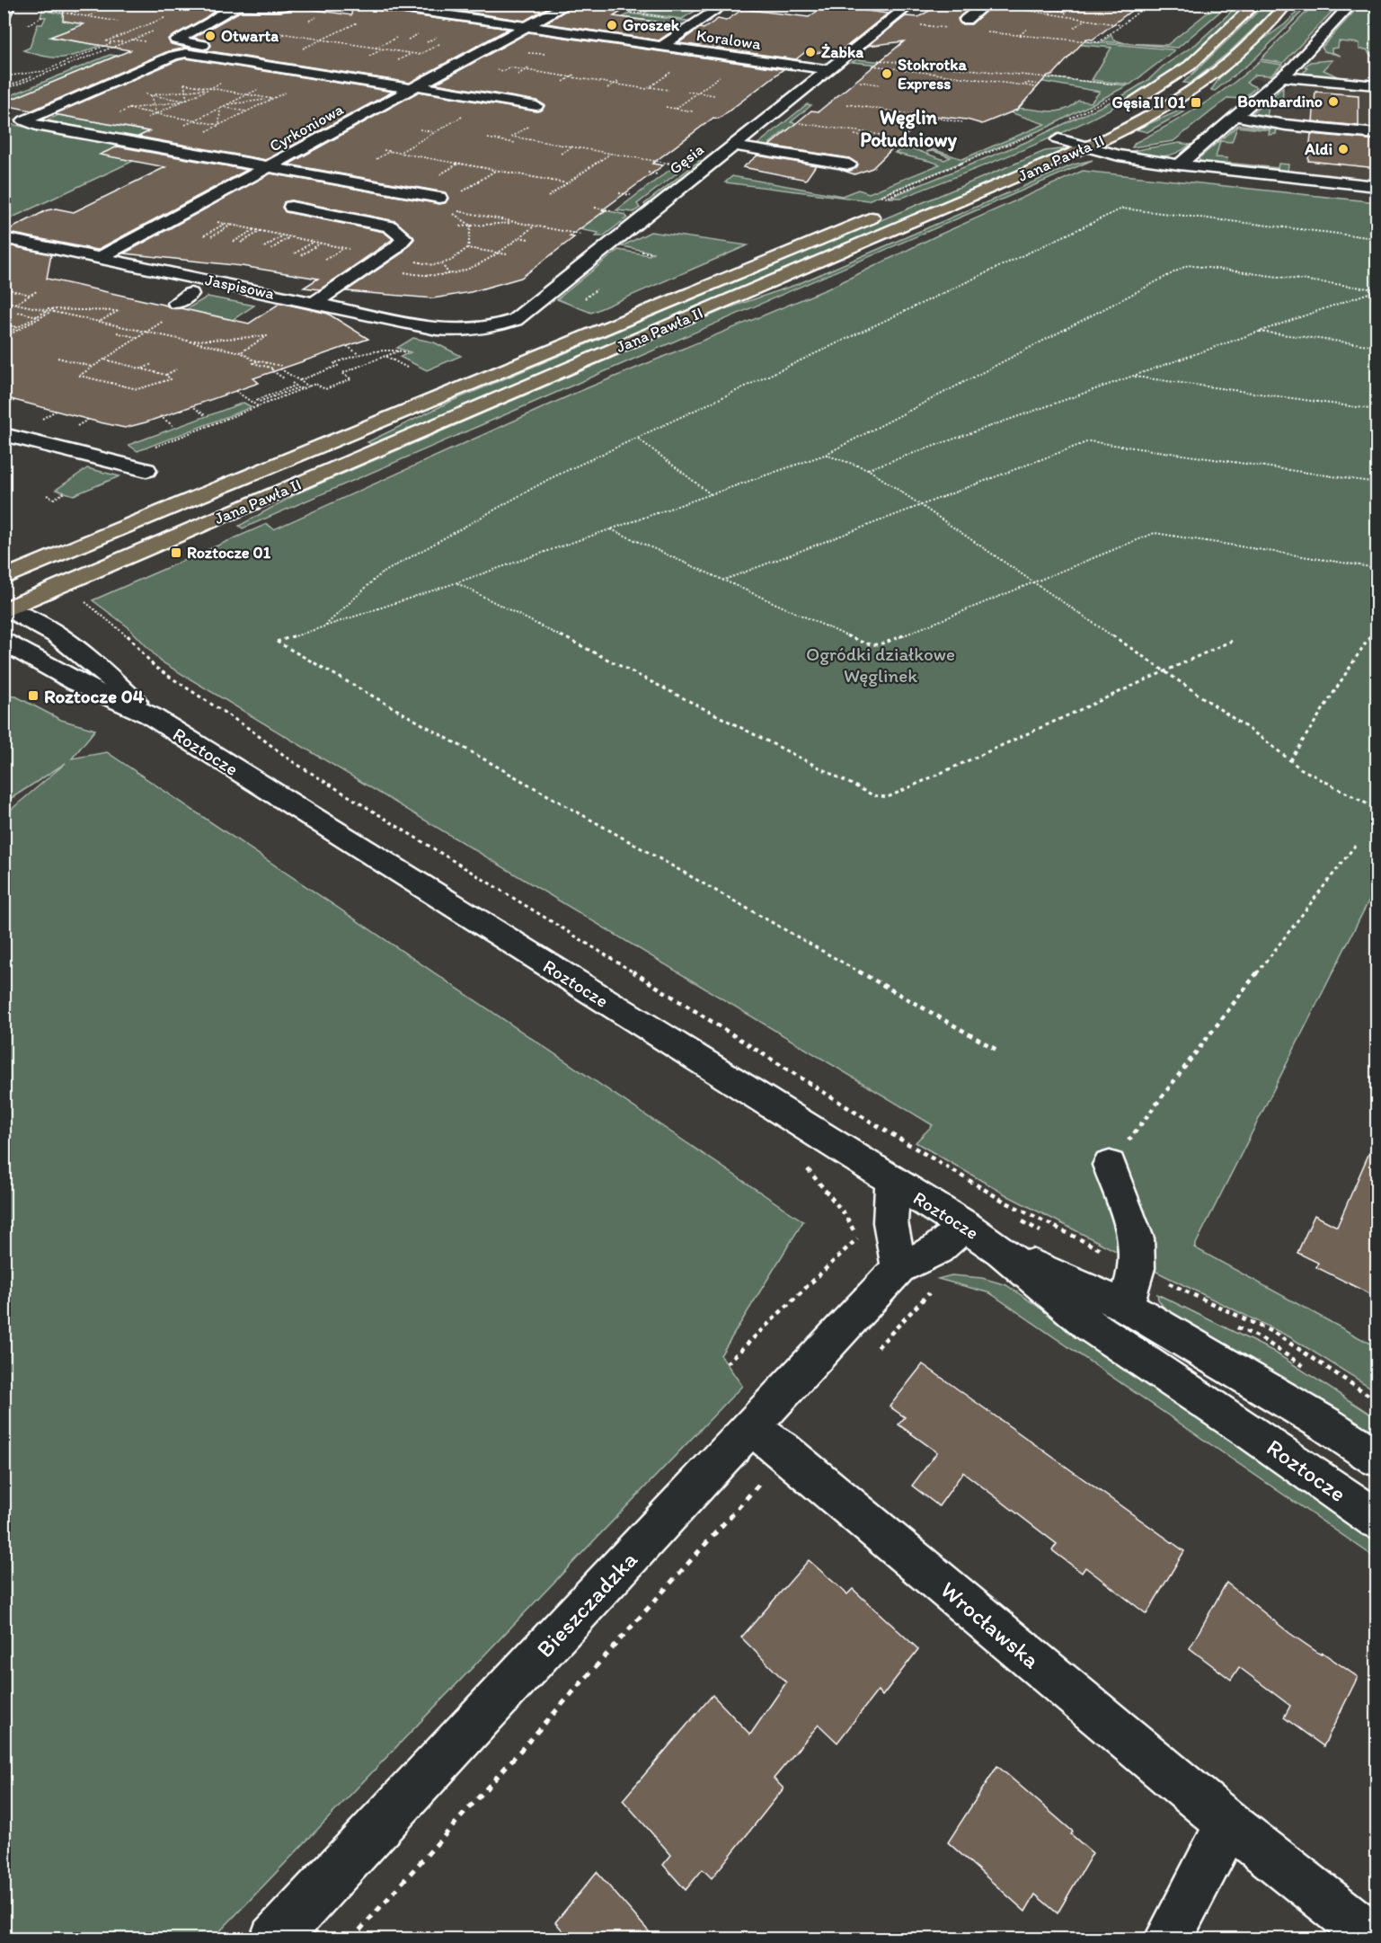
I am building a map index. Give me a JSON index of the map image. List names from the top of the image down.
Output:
{
  "streets": {
    "main road": ["Jana Pawła II"],
    "street": [
      "Koralowa",
      "Cyrkoniowa",
      "Gęsia",
      "Jaspisowa",
      "Roztocze",
      "Bieszczadzka",
      "Wrocławska"
    ]
  },
  "crossings": [
    ["Koralowa", "Cyrkoniowa"],
    ["Koralowa", "Gęsia"],
    ["Cyrkoniowa", "Jaspisowa"],
    ["Jana Pawła II", "Roztocze"],
    ["Gęsia", "Jaspisowa"],
    ["Roztocze", "Bieszczadzka"],
    ["Bieszczadzka", "Wrocławska"]
  ],
  "districts": ["Węglin Południowy"],
  "parks": ["Ogródki działkowe Węglinek"],
  "places": {
    "other": [
      "Groszek",
      "Otwarta",
      "Żabka",
      "Stokrotka Express",
      "Bombardino",
      "Aldi"
    ],
    "transit": ["Gęsia II 01", "Roztocze 01", "Roztocze 04"]
  }
}
